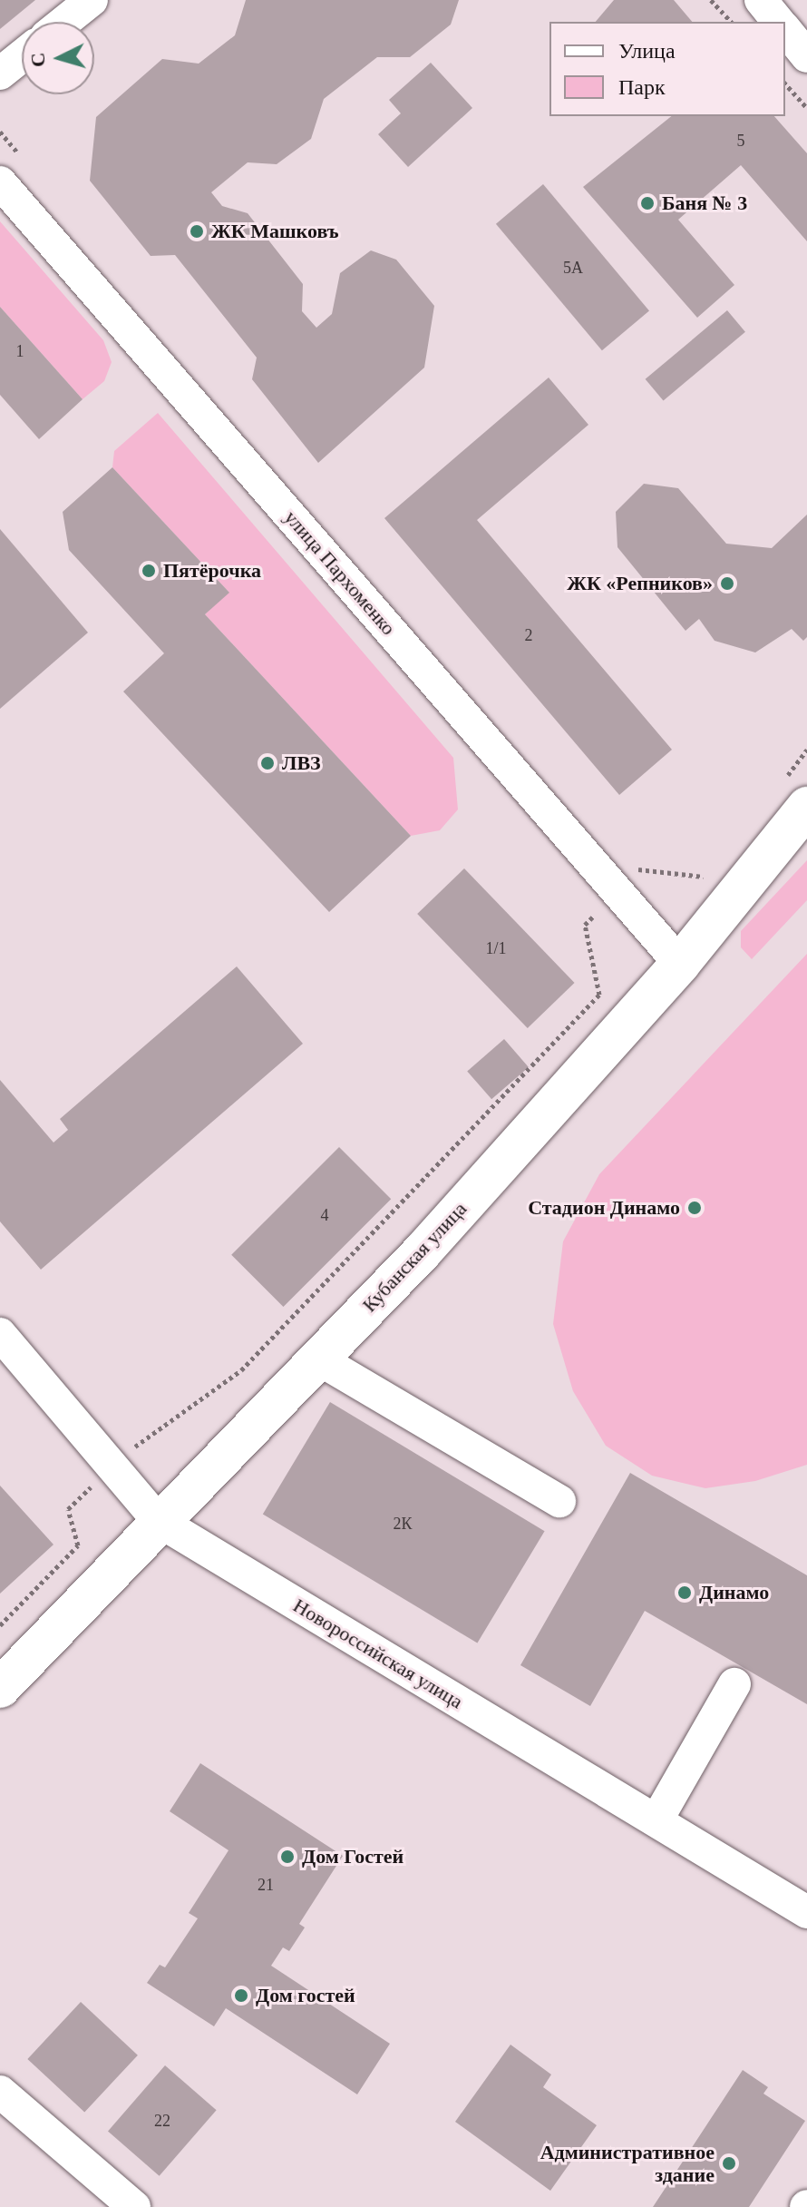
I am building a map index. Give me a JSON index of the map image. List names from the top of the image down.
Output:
{
  "streets": {
    "main road": ["Кубанская улица"],
    "street": ["улица Пархоменко", "Новороссийская улица"]
  },
  "crossings": [
    ["улица Пархоменко", "Кубанская улица"],
    ["Кубанская улица", "Новороссийская улица"]
  ],
  "places": [
    "Баня № 3",
    "ЖК Машковъ",
    "Пятёрочка",
    "ЖК «Репников»",
    "ЛВЗ",
    "Стадион Динамо",
    "Динамо",
    "Дом Гостей",
    "Дом гостей",
    "Административное здание"
  ],
  "house_numbers": [
    "5",
    "5А",
    "1",
    "2",
    "1/1",
    "4",
    "2К",
    "21",
    "22"
  ],
  "legend": ["Улица", "Парк"],
  "north": "left"
}
